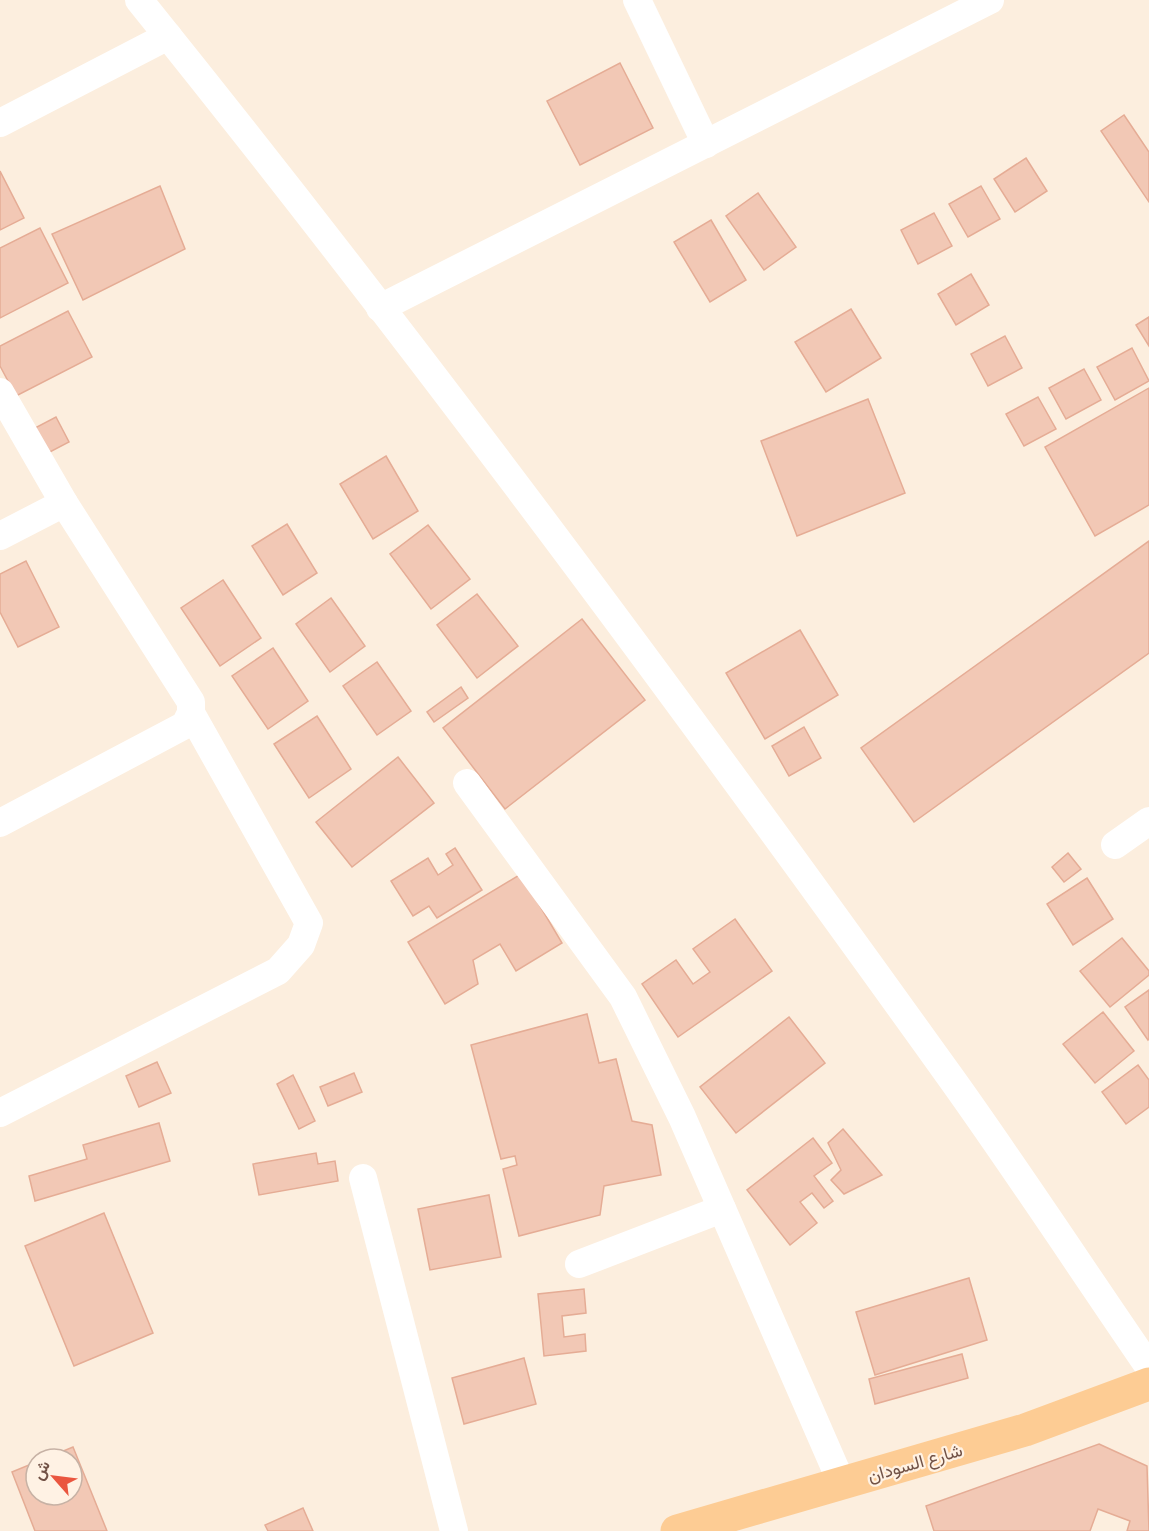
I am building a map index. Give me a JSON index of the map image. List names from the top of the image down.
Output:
{
  "streets": {
    "main road": ["شارع السودان"]
  },
  "north": "top left"
}
